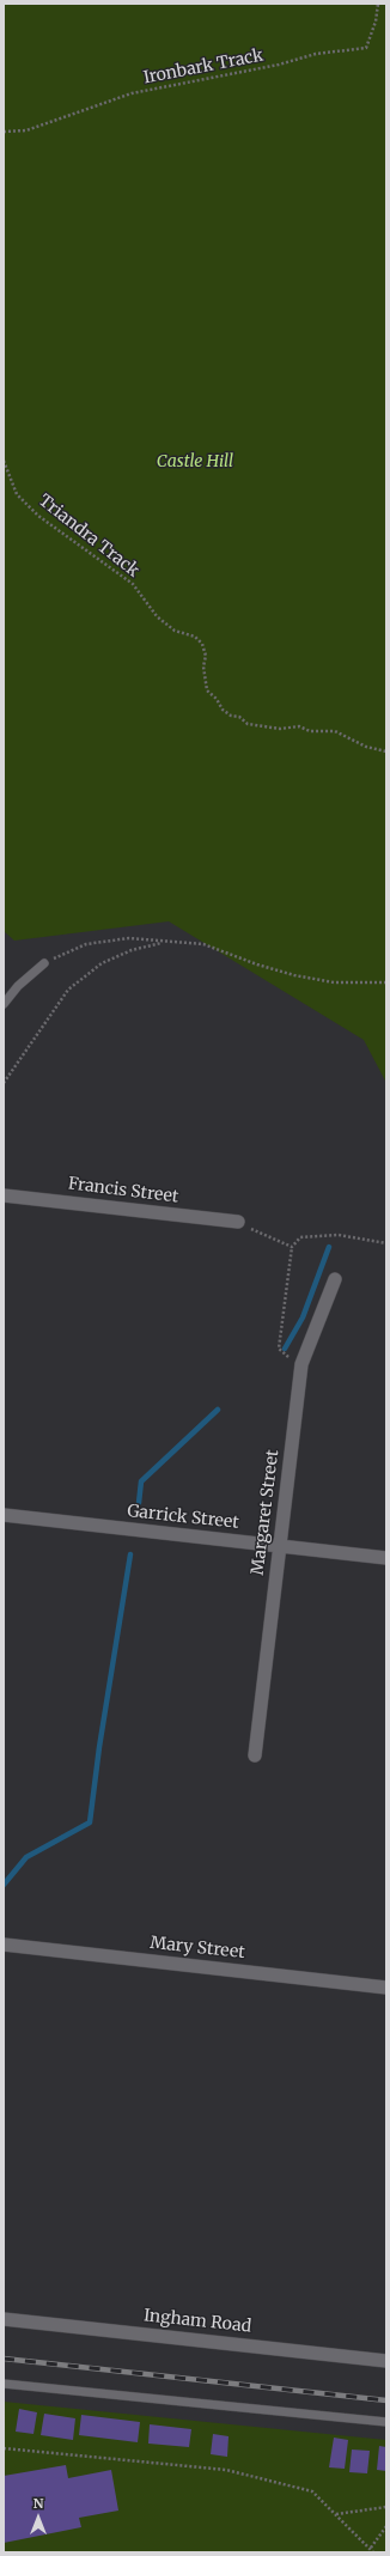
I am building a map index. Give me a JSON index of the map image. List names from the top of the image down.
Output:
{
  "streets": {
    "street": [
      "Francis Street",
      "Margaret Street",
      "Garrick Street",
      "Mary Street",
      "Ingham Road"
    ],
    "path": ["Ironbark Track", "Triandra Track"]
  },
  "crossings": [
    ["Margaret Street", "Garrick Street"]
  ],
  "parks": ["Castle Hill"],
  "north": "top"
}
